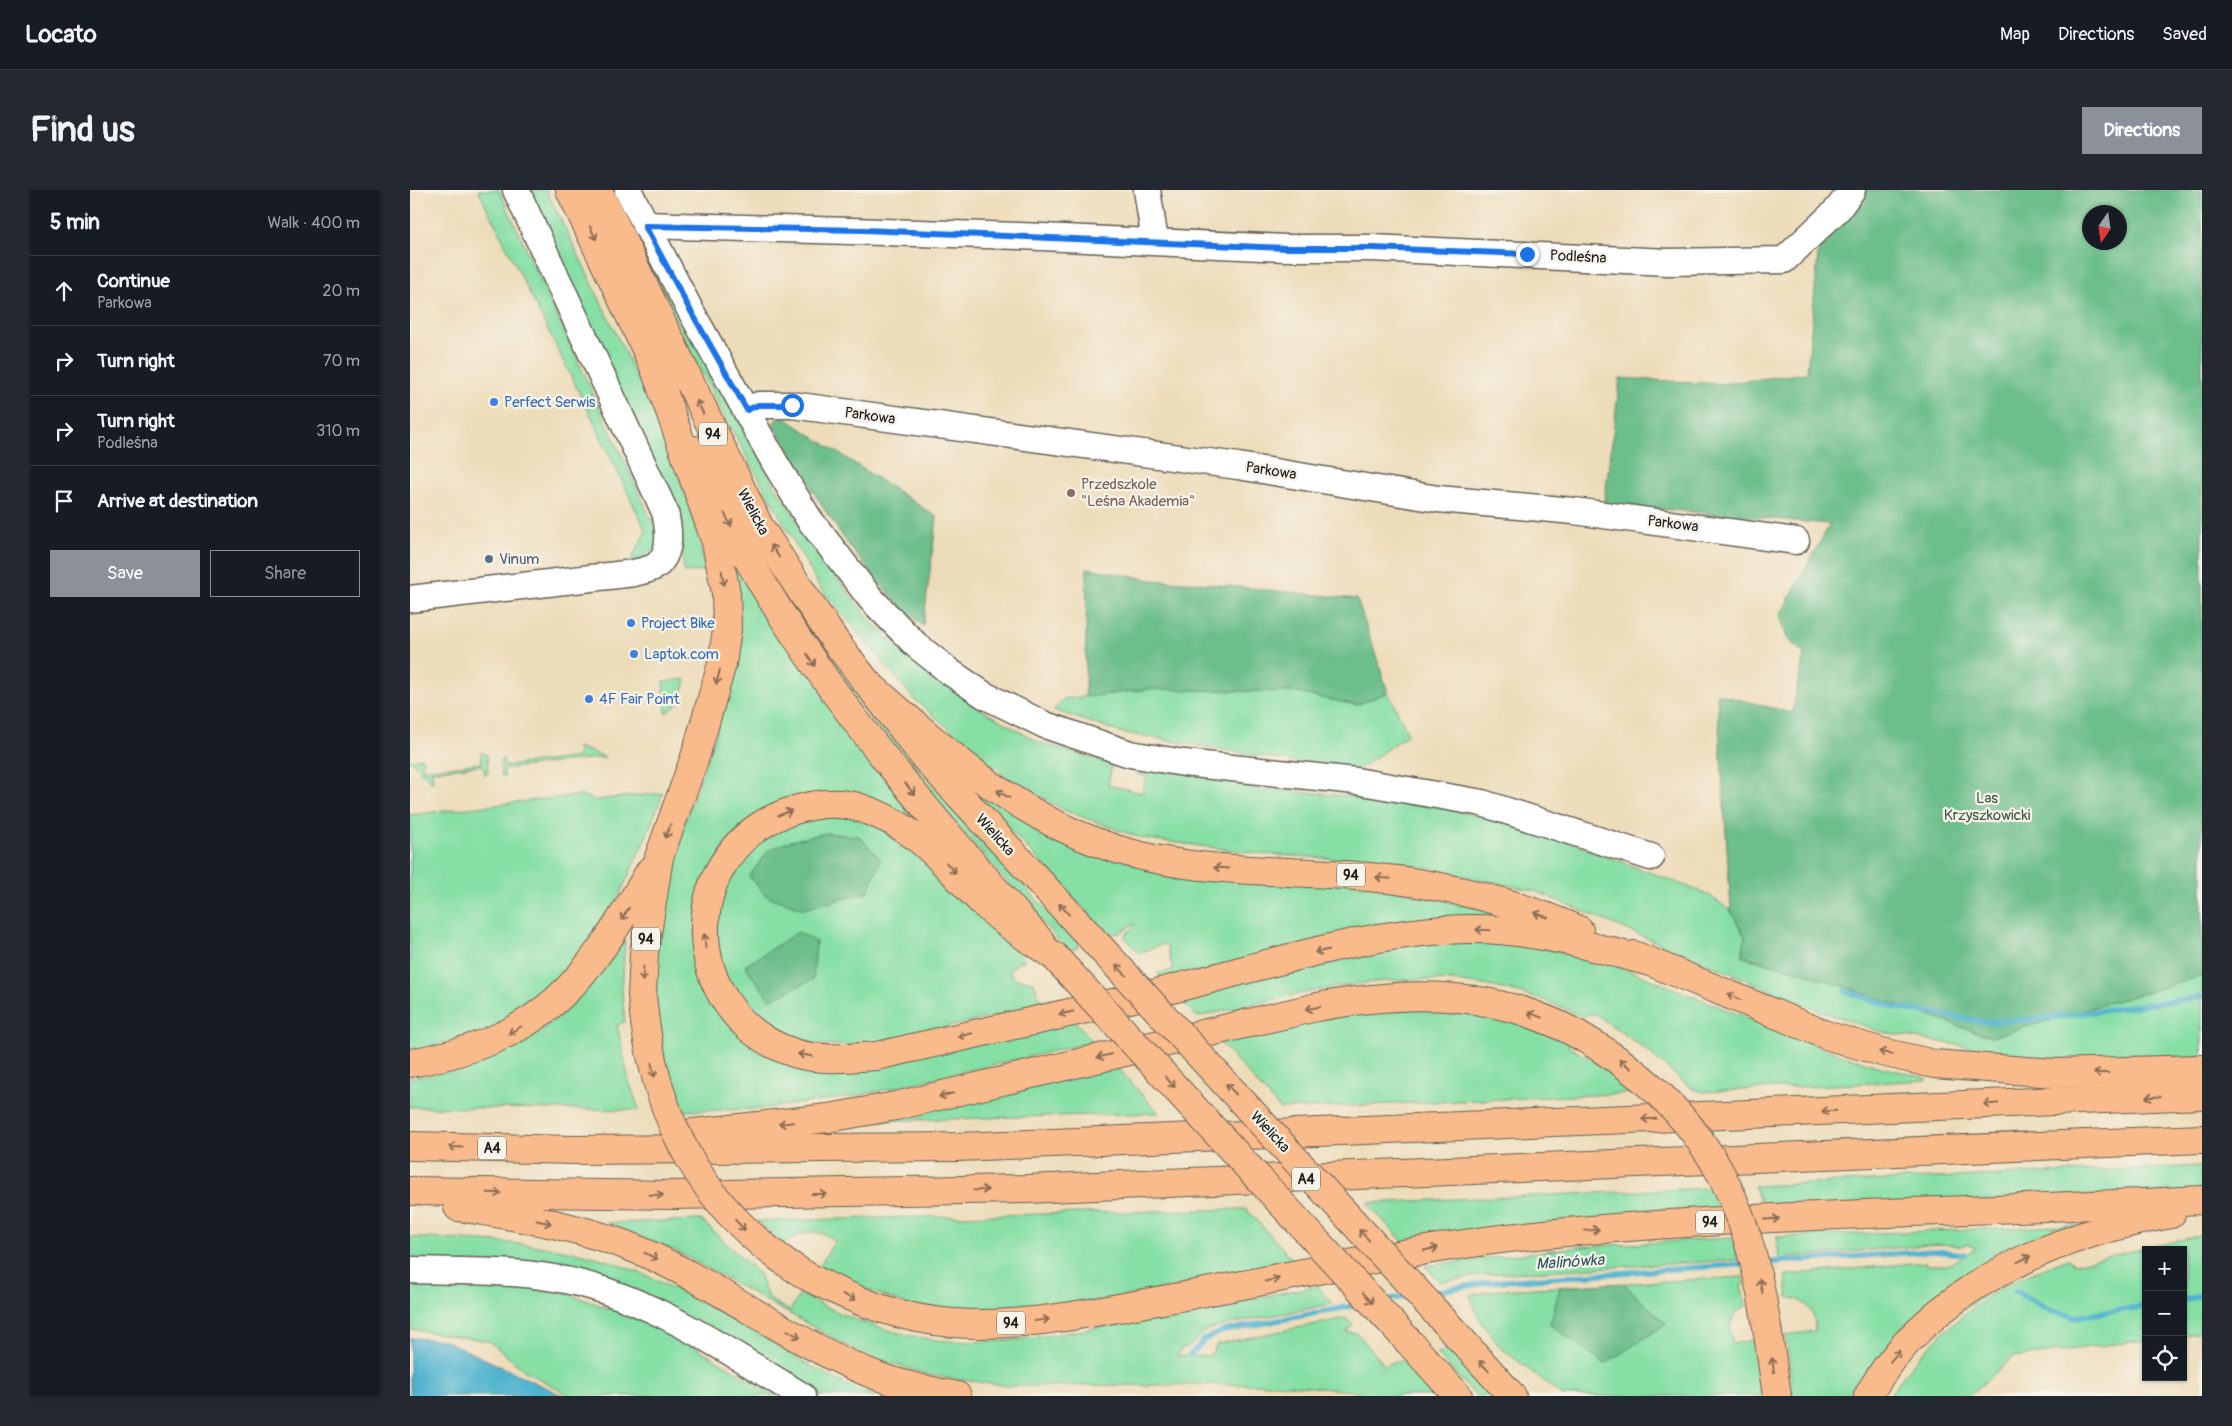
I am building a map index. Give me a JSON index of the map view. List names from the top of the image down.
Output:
{
  "streets": {
    "main road": ["94", "Wielicka", "A4"],
    "street": ["Podleśna", "Parkowa"]
  },
  "crossings": [
    ["94", "Wielicka"]
  ],
  "water": ["Malinówka"],
  "parks": ["Las Krzyszkowicki"],
  "places": [
    "Perfect Serwis",
    "Przedszkole \"Leśna Akademia\"",
    "Vinum",
    "Project Bike",
    "Laptok.com",
    "4F Fair Point"
  ],
  "north": "bottom",
  "page": {
    "header": "Locato",
    "nav": ["Map", "Directions", "Saved"],
    "buttons": [
      "Directions",
      ["Save", "Share"]
    ],
    "title": "Find us",
    "heading": ["5 min", "Walk · 400 m"],
    "list": [
      ["Continue", "Parkowa", "20 m"],
      ["Turn right", "70 m"],
      ["Turn right", "Podleśna", "310 m"],
      "Arrive at destination"
    ],
    "map_buttons": ["+", "−"]
  }
}
